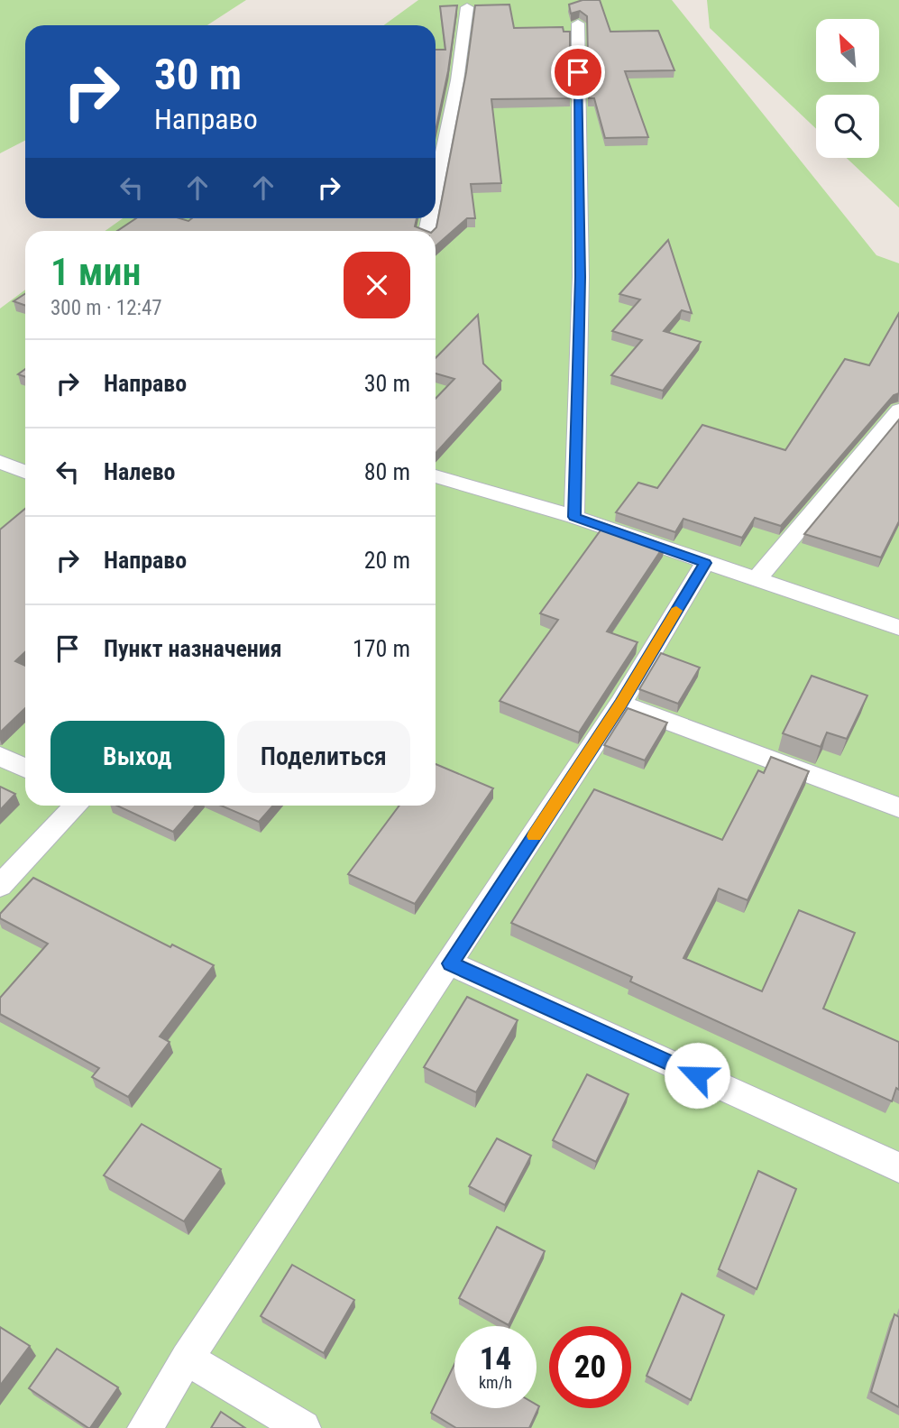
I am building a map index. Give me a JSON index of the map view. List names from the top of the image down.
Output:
{
  "north": "top left",
  "page": {
    "turn": ["30 m", "Направо"],
    "heading": ["1 мин", "300 m · 12:47"],
    "list": [
      {
        "name": "Направо",
        "value": "30 m"
      },
      {
        "name": "Налево",
        "value": "80 m"
      },
      {
        "name": "Направо",
        "value": "20 m"
      },
      {
        "name": "Пункт назначения",
        "value": "170 m"
      }
    ],
    "buttons": ["Выход", "Поделиться"],
    "speed": "14 km/h",
    "limit": "20"
  }
}
